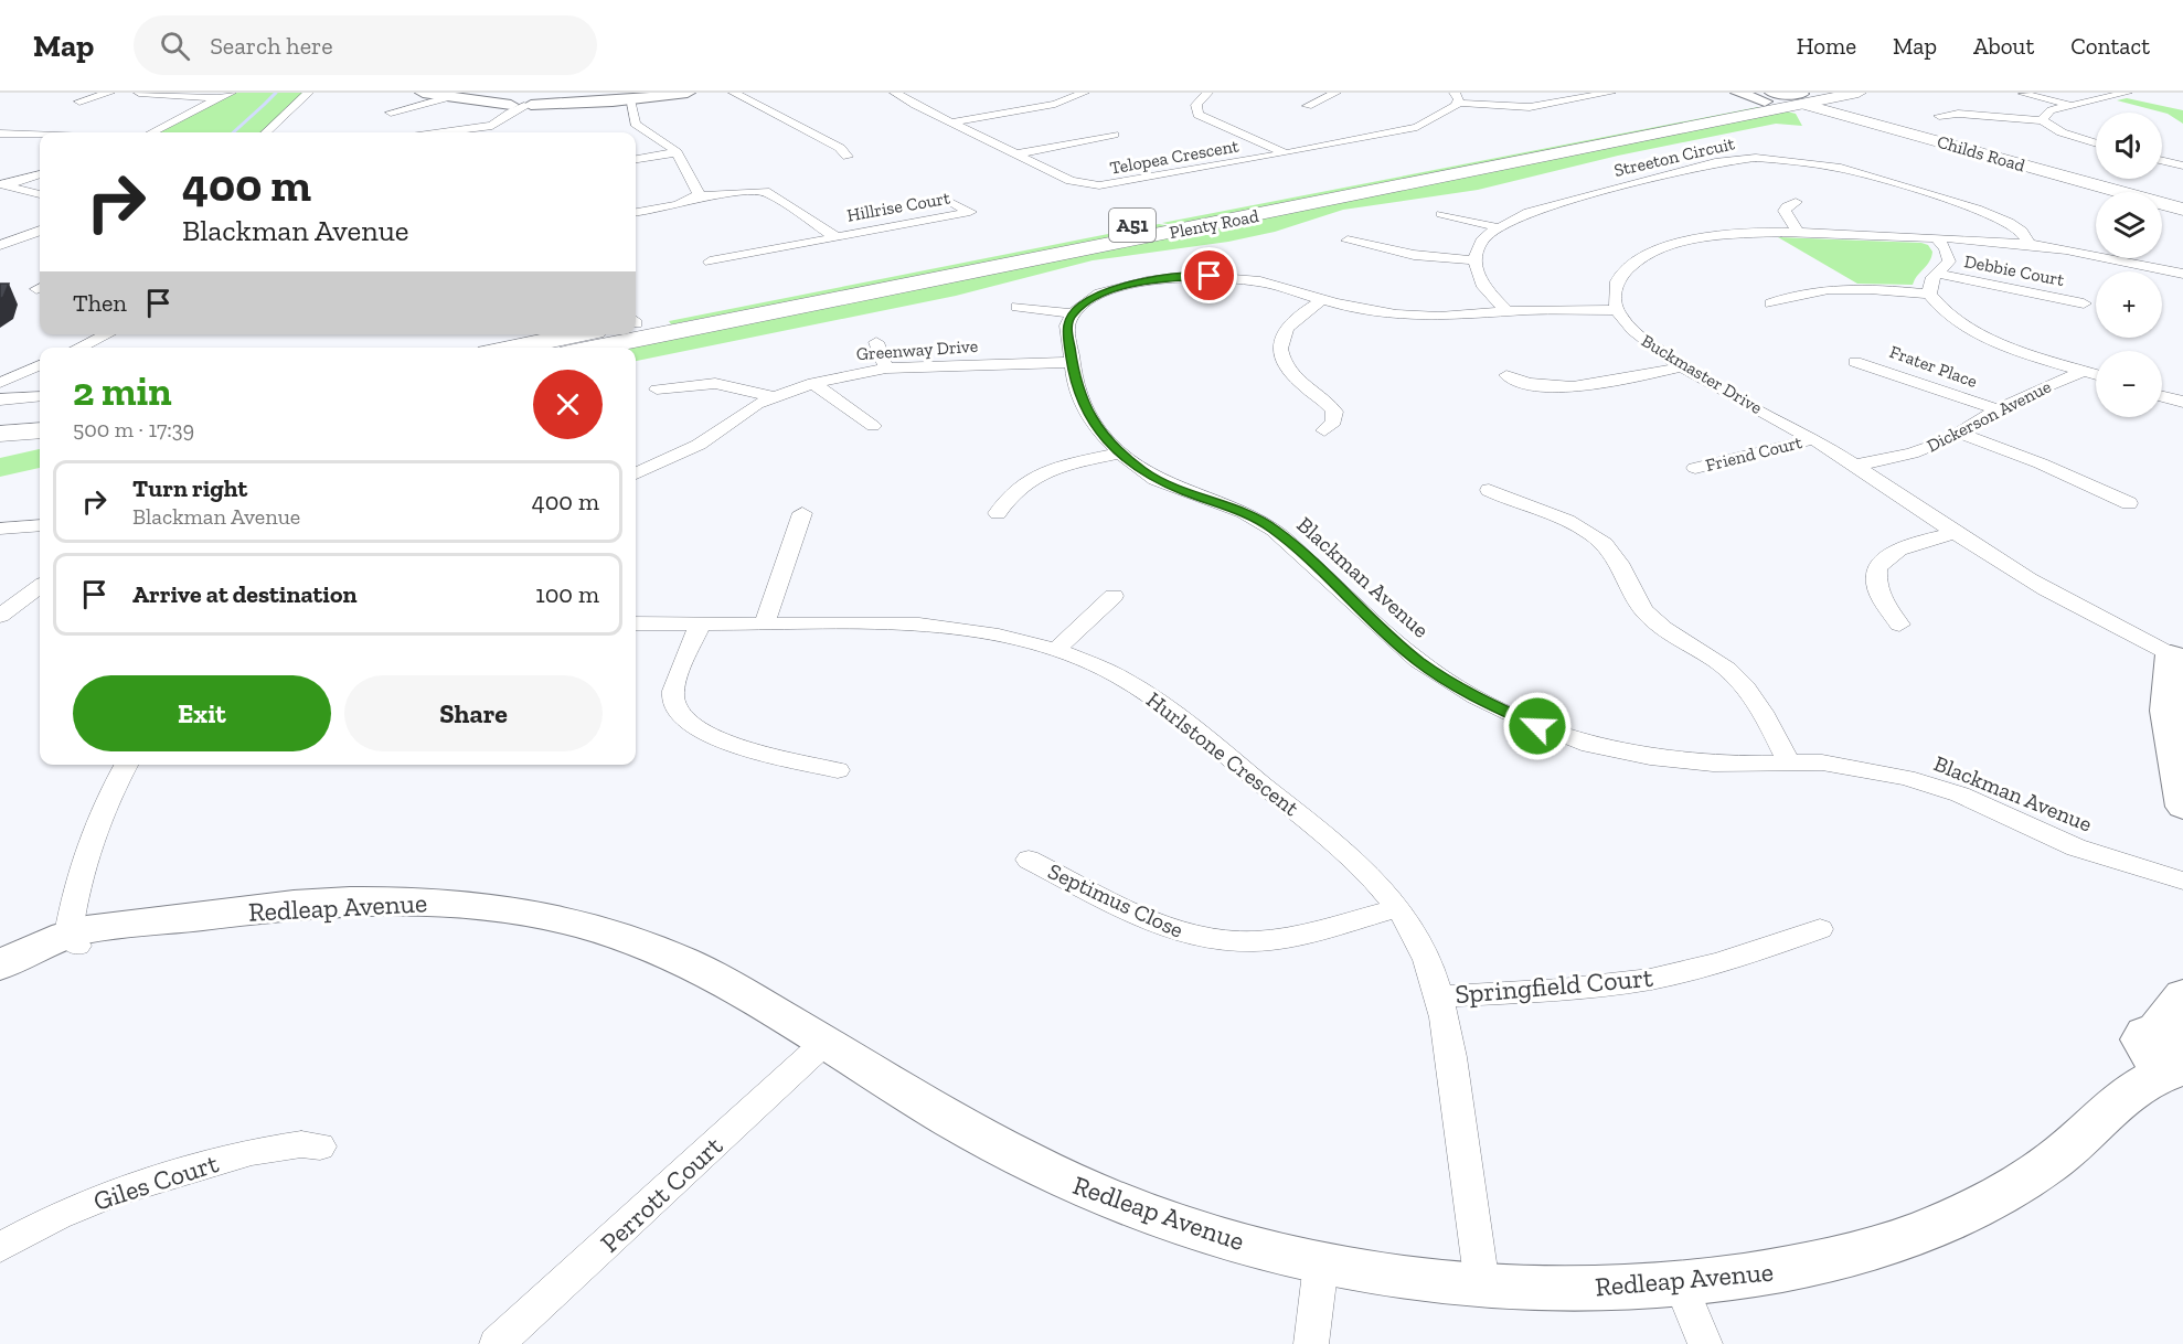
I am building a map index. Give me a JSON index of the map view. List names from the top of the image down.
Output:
{
  "streets": {
    "main road": ["Childs Road", "Plenty Road", "A51"],
    "street": [
      "Telopea Crescent",
      "Streeton Circuit",
      "Hillrise Court",
      "Debbie Court",
      "Greenway Drive",
      "Frater Place",
      "Buckmaster Drive",
      "Dickerson Avenue",
      "Friend Court",
      "Blackman Avenue",
      "Hurlstone Crescent",
      "Septimus Close",
      "Redleap Avenue",
      "Springfield Court",
      "Giles Court",
      "Perrott Court"
    ]
  },
  "crossings": [
    ["Childs Road", "Plenty Road"],
    ["Greenway Drive", "Blackman Avenue"],
    ["Frater Place", "Dickerson Avenue"],
    ["Buckmaster Drive", "Dickerson Avenue"],
    ["Buckmaster Drive", "Friend Court"],
    ["Hurlstone Crescent", "Septimus Close"],
    ["Hurlstone Crescent", "Redleap Avenue"],
    ["Hurlstone Crescent", "Springfield Court"],
    ["Redleap Avenue", "Perrott Court"]
  ],
  "page": {
    "header": "Map",
    "search": "Search here",
    "nav": [
      "Home",
      "Map",
      "About",
      "Contact"
    ],
    "map_buttons": ["+", "−"],
    "turn": ["400 m", "Blackman Avenue"],
    "then": "Then",
    "heading": ["2 min", "500 m · 17:39"],
    "list": [
      {
        "name": "Turn right",
        "note": "Blackman Avenue",
        "value": "400 m"
      },
      {
        "name": "Arrive at destination",
        "value": "100 m"
      }
    ],
    "buttons": ["Exit", "Share"]
  }
}
